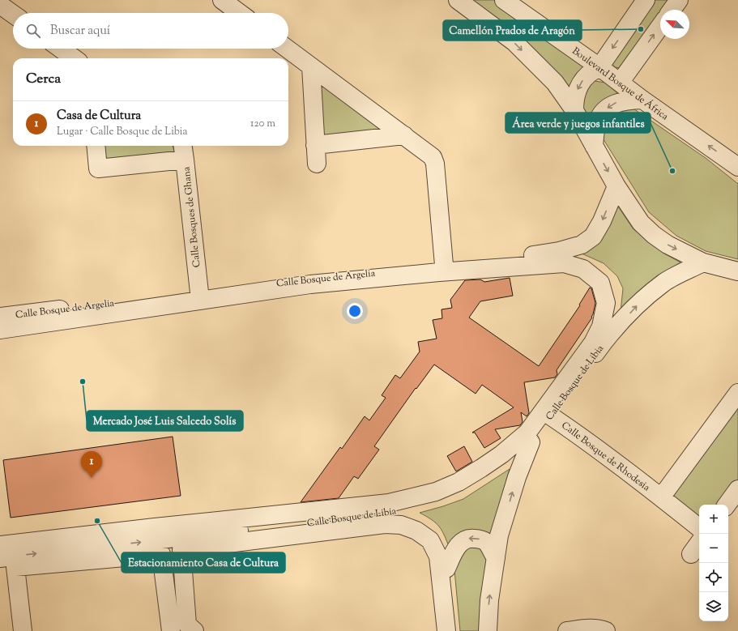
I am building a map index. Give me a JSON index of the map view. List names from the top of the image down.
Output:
{
  "streets": {
    "street": [
      "Boulevard Bosque de África",
      "Calle Bosques de Ghana",
      "Calle Bosque de Argelia",
      "Calle Bosque de Libia",
      "Calle Bosque de Rhodesia"
    ]
  },
  "crossings": [
    ["Calle Bosques de Ghana", "Calle Bosque de Argelia"],
    ["Calle Bosque de Libia", "Calle Bosque de Rhodesia"]
  ],
  "one_way": ["Calle Bosque de Libia"],
  "places": [
    "Camellón Prados de Aragón",
    "Área verde y juegos infantiles",
    "Mercado José Luis Salcedo Solís",
    "Estacionamiento Casa de Cultura"
  ],
  "north": "top left",
  "page": {
    "search": "Buscar aquí",
    "heading": "Cerca",
    "list": [
      {
        "mark": "1",
        "name": "Casa de Cultura",
        "note": "Lugar · Calle Bosque de Libia",
        "value": "120 m"
      }
    ],
    "pins": "1",
    "map_buttons": ["+", "−"]
  }
}
